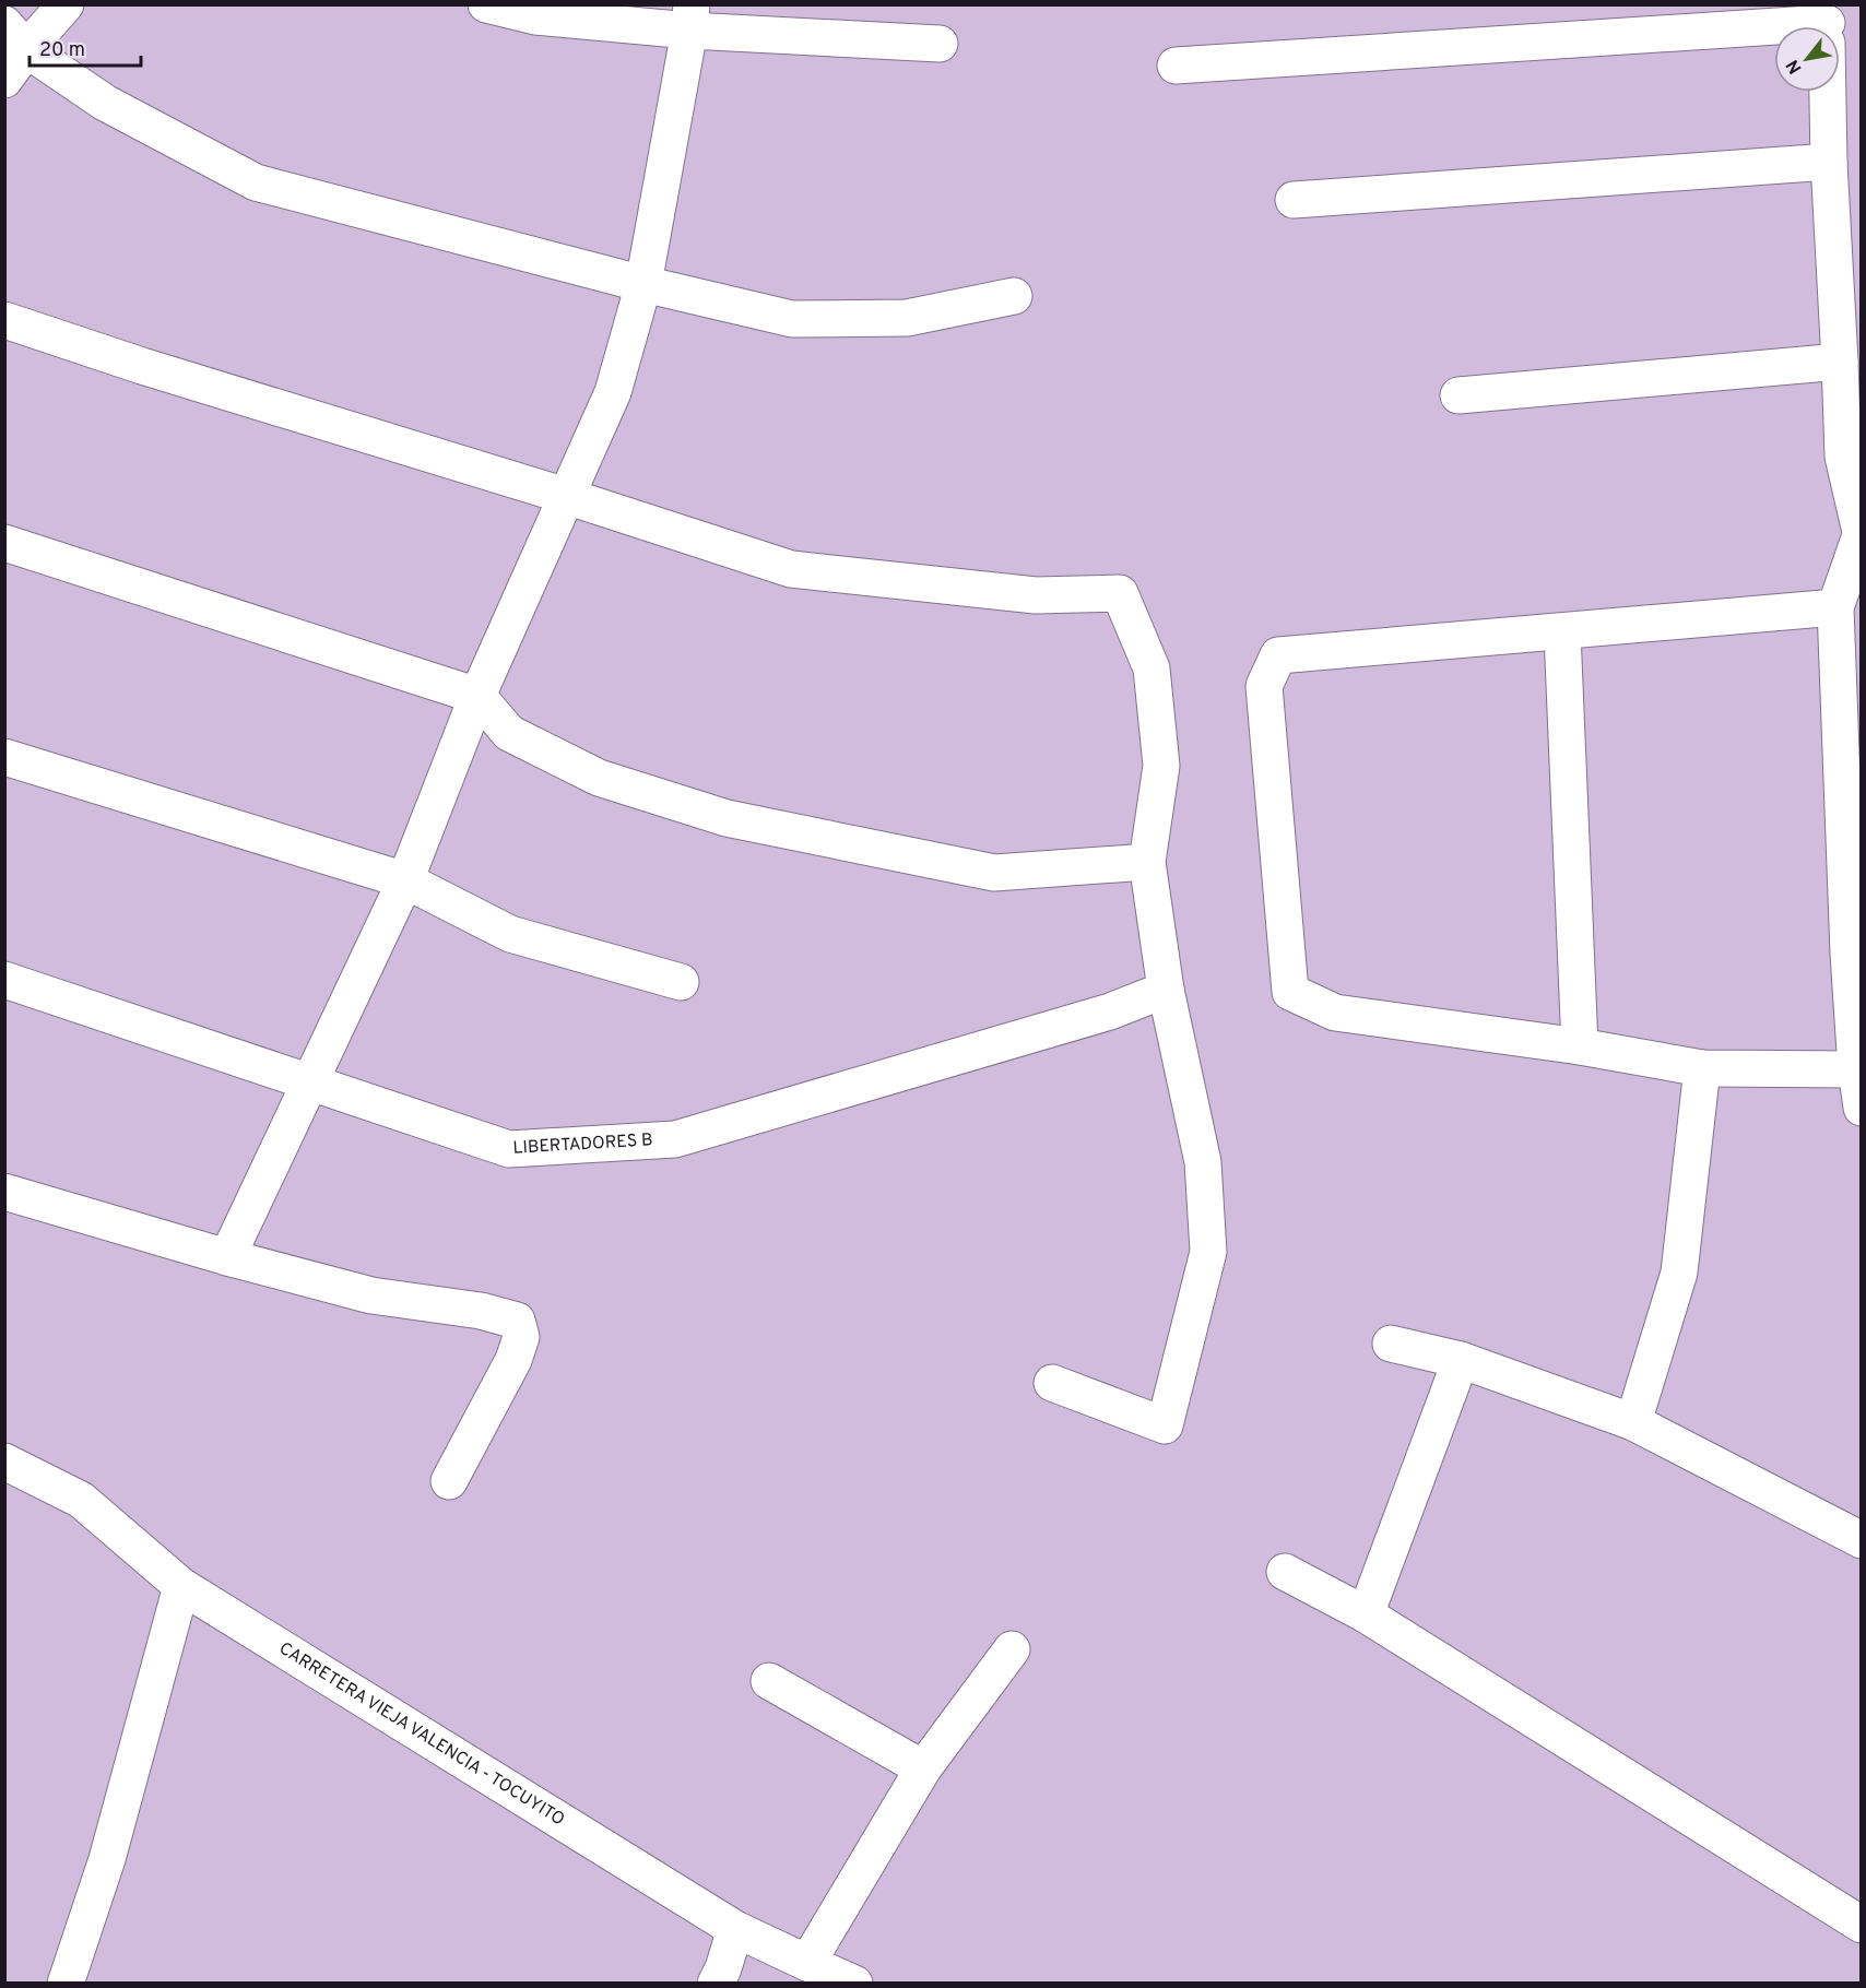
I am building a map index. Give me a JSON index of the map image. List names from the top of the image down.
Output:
{
  "streets": {
    "street": ["LIBERTADORES B", "CARRETERA VIEJA VALENCIA - TOCUYITO"]
  },
  "scale_bar": "20 m",
  "north": "bottom left"
}
